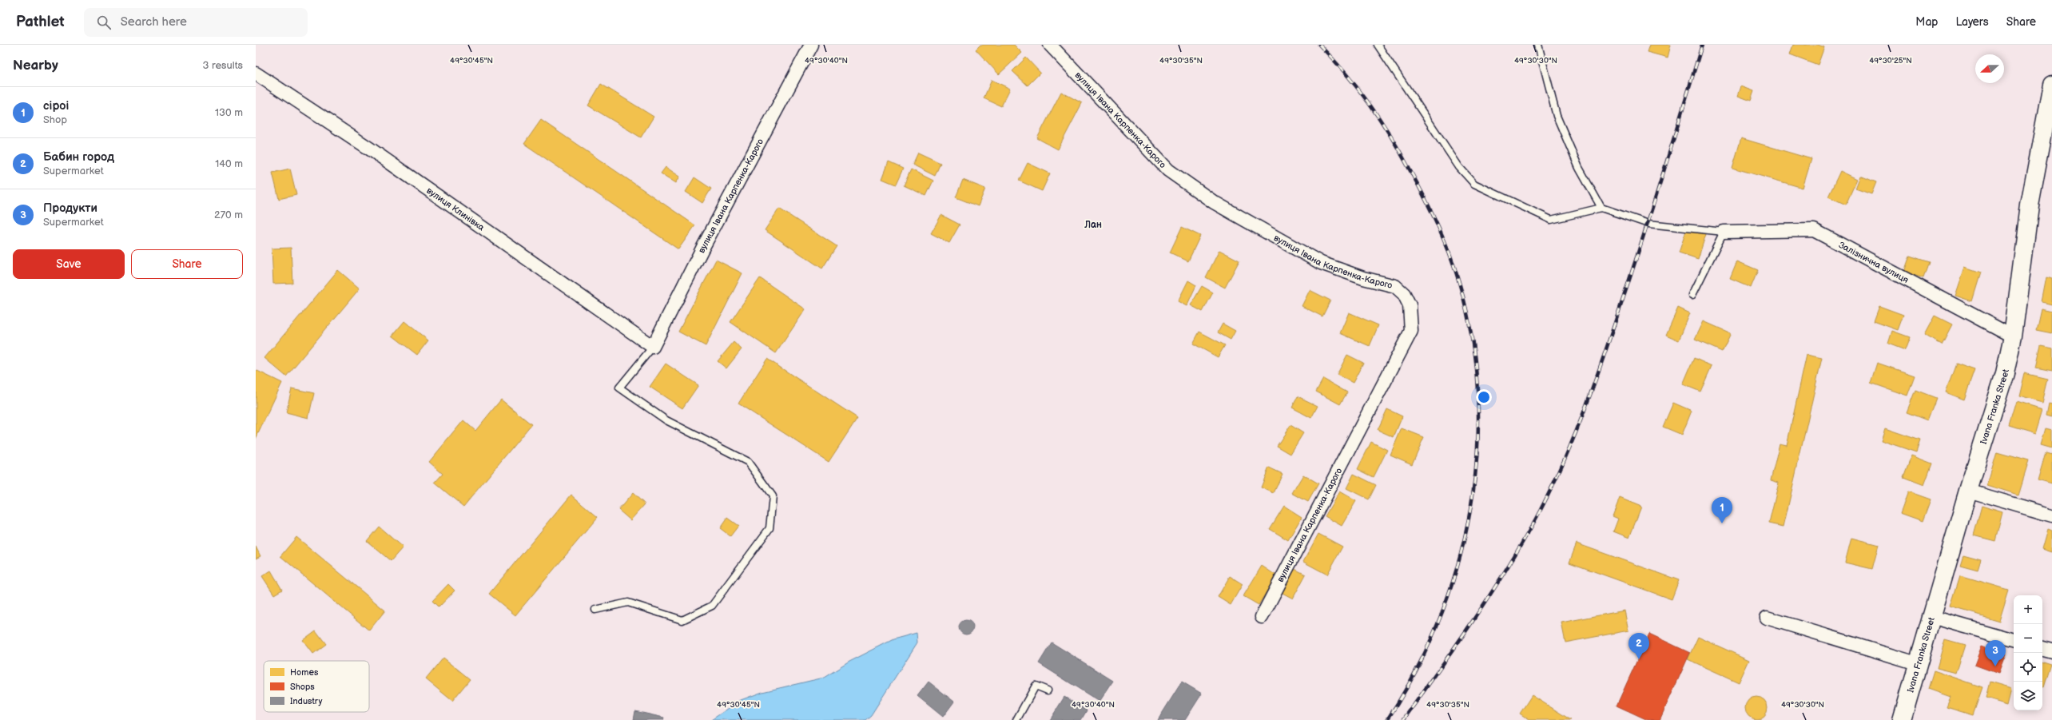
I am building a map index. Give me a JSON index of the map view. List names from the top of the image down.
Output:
{
  "streets": {
    "main road": ["Ivana Franka Street"],
    "street": ["вулиця Івана Карпенка-Карого", "вулиця Клинівка", "Залізнична вулиця"]
  },
  "crossings": [
    ["вулиця Івана Карпенка-Карого", "вулиця Клинівка"],
    ["Залізнична вулиця", "Ivana Franka Street"]
  ],
  "districts": ["Лан"],
  "legend": ["Homes", "Shops", "Industry"],
  "north": "left",
  "page": {
    "header": "Pathlet",
    "search": "Search here",
    "nav": ["Map", "Layers", "Share"],
    "heading": ["Nearby", "3 results"],
    "list": [
      {
        "mark": "1",
        "name": "сіроі",
        "note": "Shop",
        "value": "130 m"
      },
      {
        "mark": "2",
        "name": "Бабин город",
        "note": "Supermarket",
        "value": "140 m"
      },
      {
        "mark": "3",
        "name": "Продукти",
        "note": "Supermarket",
        "value": "270 m"
      }
    ],
    "buttons": ["Save", "Share"],
    "pins": ["1", "2", "3"],
    "map_buttons": ["+", "−"]
  },
  "coordinates": [
    "49°30'45\"N",
    "49°30'40\"N",
    "49°30'35\"N",
    "49°30'30\"N",
    "49°30'25\"N"
  ]
}
